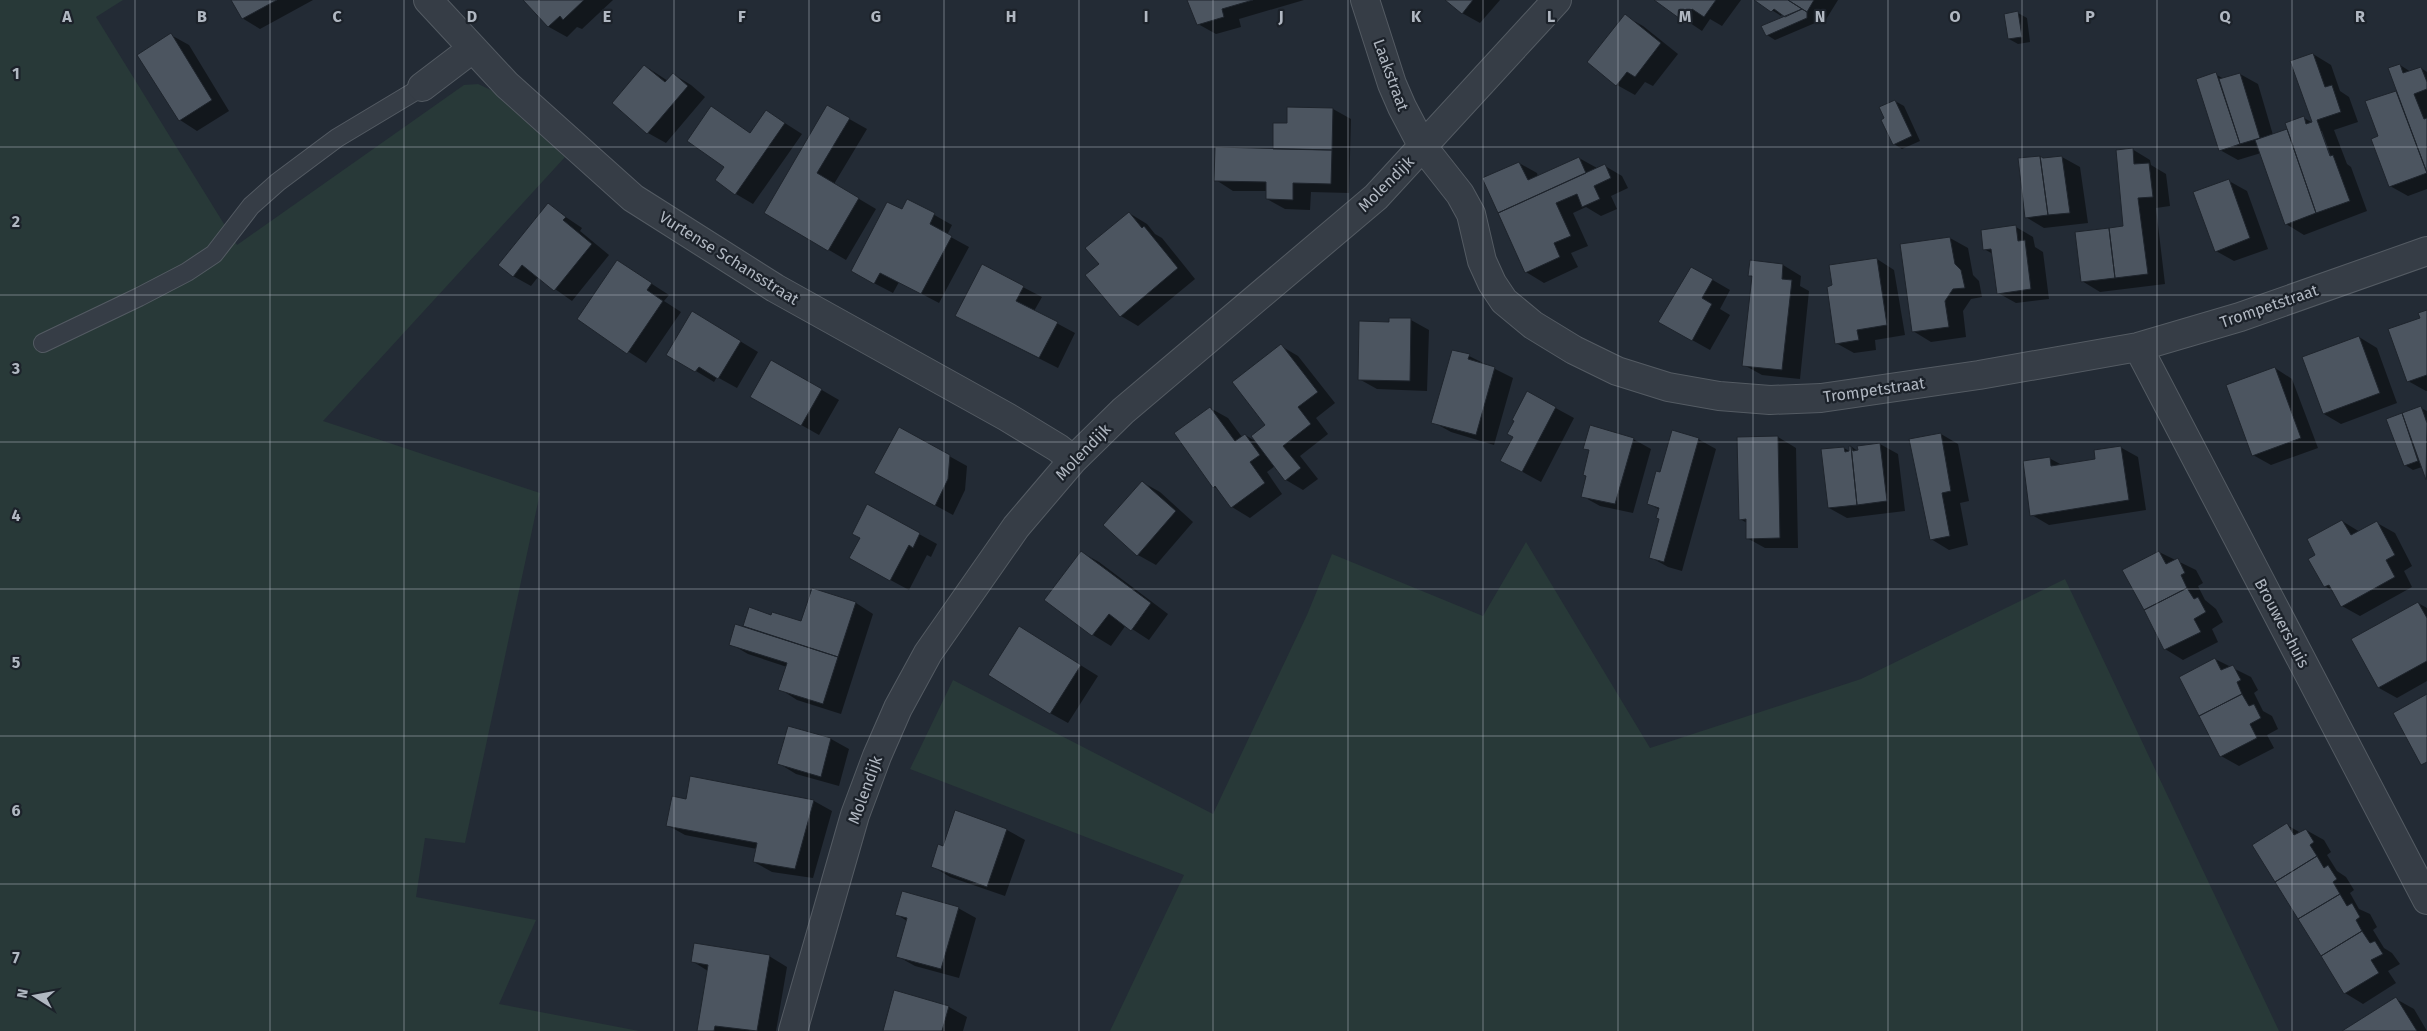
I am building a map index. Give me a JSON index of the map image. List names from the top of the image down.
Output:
{
  "streets": {
    "street": [
      "Laakstraat",
      "Molendijk",
      "Vurtense Schansstraat",
      "Trompetstraat",
      "Brouwershuis"
    ]
  },
  "crossings": [
    ["Laakstraat", "Molendijk"],
    ["Laakstraat", "Trompetstraat"],
    ["Molendijk", "Vurtense Schansstraat"],
    ["Molendijk", "Trompetstraat"],
    ["Trompetstraat", "Brouwershuis"]
  ],
  "north": "left",
  "grid": {
    "columns": [
      "A",
      "B",
      "C",
      "D",
      "E",
      "F",
      "G",
      "H",
      "I",
      "J",
      "K",
      "L",
      "M",
      "N",
      "O",
      "P",
      "Q",
      "R"
    ],
    "rows": [
      "1",
      "2",
      "3",
      "4",
      "5",
      "6",
      "7"
    ]
  }
}
